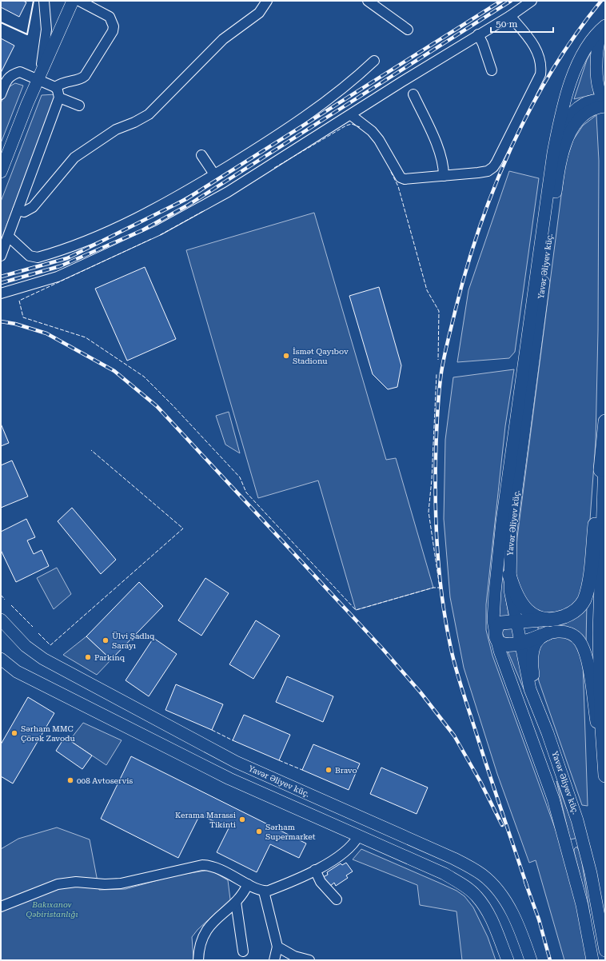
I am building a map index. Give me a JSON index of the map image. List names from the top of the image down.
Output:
{
  "streets": {
    "main road": ["Yavər Əliyev küç."]
  },
  "parks": ["Bakıxanov Qəbiristanlığı"],
  "places": [
    "İsmət Qayıbov Stadionu",
    "Ülvi Şadlıq Sarayı",
    "Parkinq",
    "Sərham MMC Çörək Zavodu",
    "Bravo",
    "008 Avtoservis",
    "Kerama Marassi Tikinti",
    "Sərham Supermarket"
  ],
  "scale_bar": "50 m"
}
